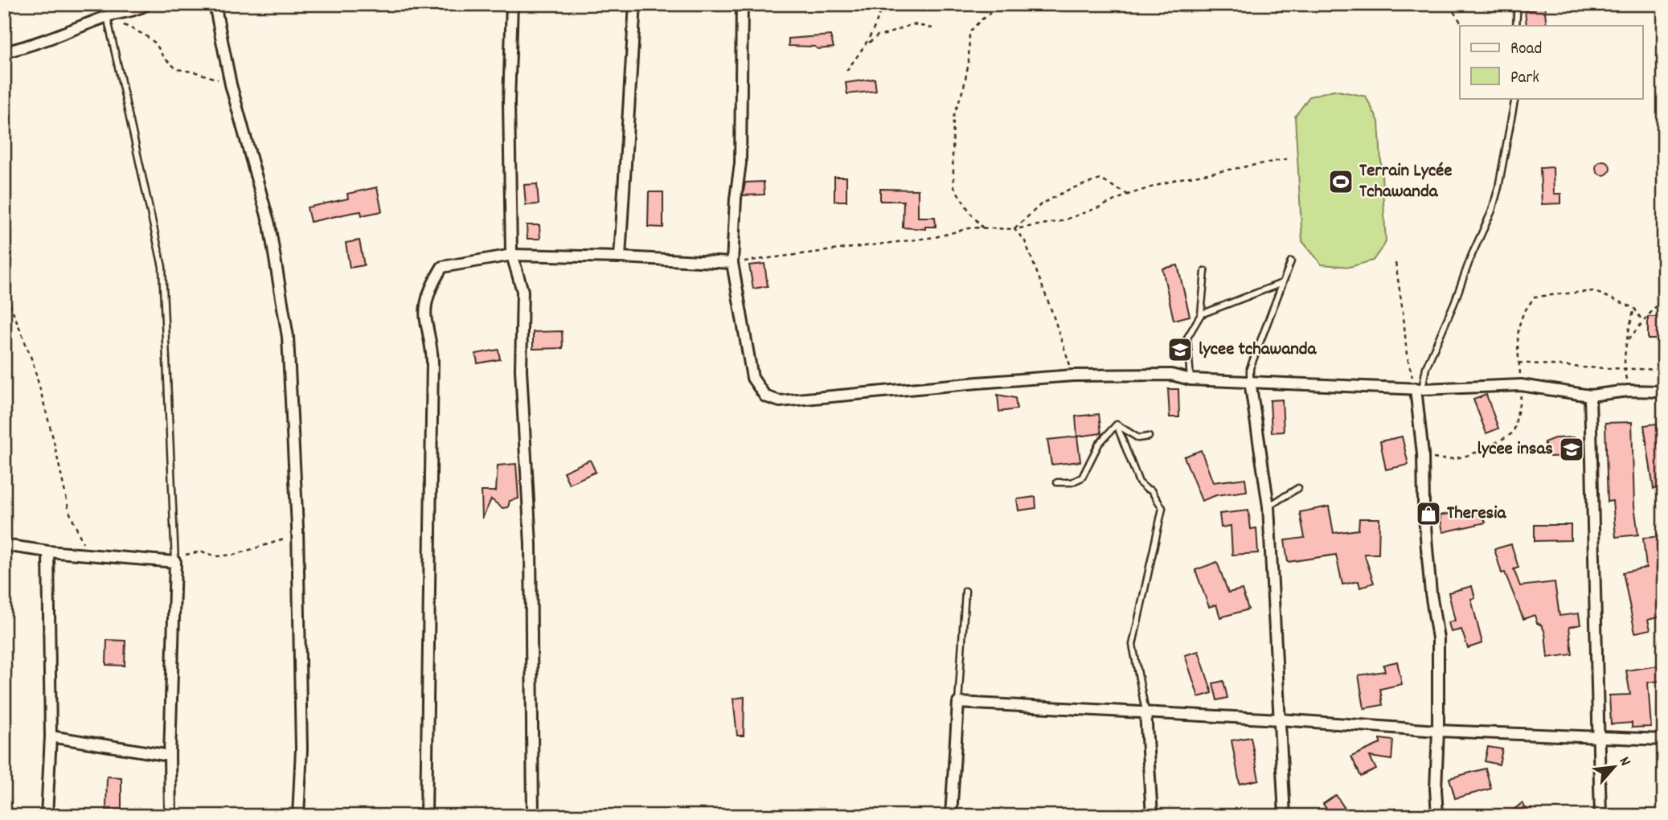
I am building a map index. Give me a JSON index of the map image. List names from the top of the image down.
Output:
{
  "places": {
    "sports": ["Terrain Lycée Tchawanda"],
    "school or university": ["lycee tchawanda", "lycee insas"],
    "shop": ["Theresia"]
  },
  "legend": ["Road", "Park"],
  "north": "top right"
}
